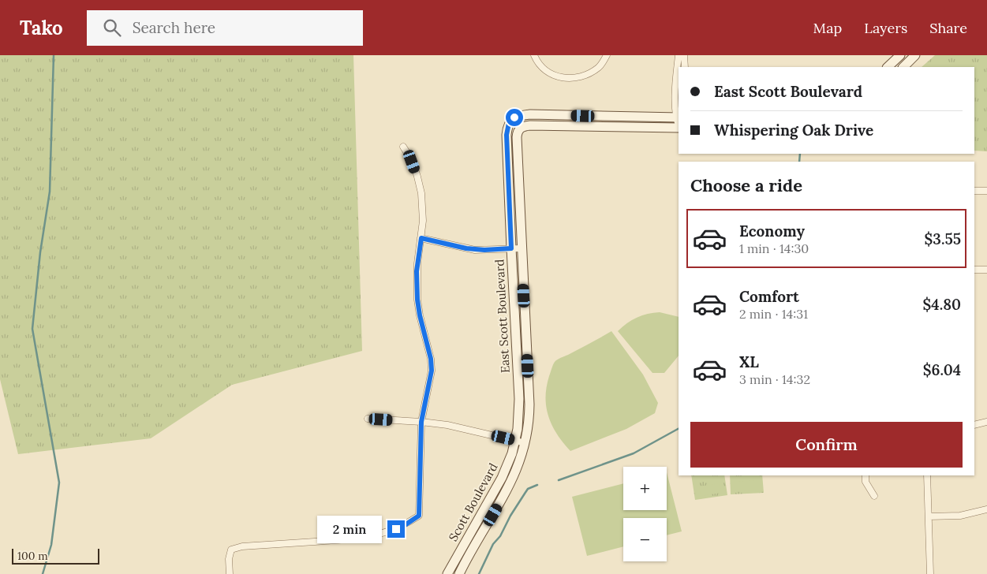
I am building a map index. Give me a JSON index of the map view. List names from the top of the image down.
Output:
{
  "streets": {
    "street": ["East Scott Boulevard", "Scott Boulevard"]
  },
  "crossings": [
    ["East Scott Boulevard", "Scott Boulevard"]
  ],
  "scale_bar": "100 m",
  "page": {
    "header": "Tako",
    "search": "Search here",
    "nav": ["Map", "Layers", "Share"],
    "banner": ["East Scott Boulevard", "Whispering Oak Drive"],
    "heading": "Choose a ride",
    "list": [
      {
        "name": "Economy",
        "note": "1 min · 14:30",
        "value": "$3.55"
      },
      {
        "name": "Comfort",
        "note": "2 min · 14:31",
        "value": "$4.80"
      },
      {
        "name": "XL",
        "note": "3 min · 14:32",
        "value": "$6.04"
      }
    ],
    "buttons": "Confirm",
    "map_buttons": ["+", "−"],
    "bubble": "2 min",
    "scale": "100 m"
  }
}
